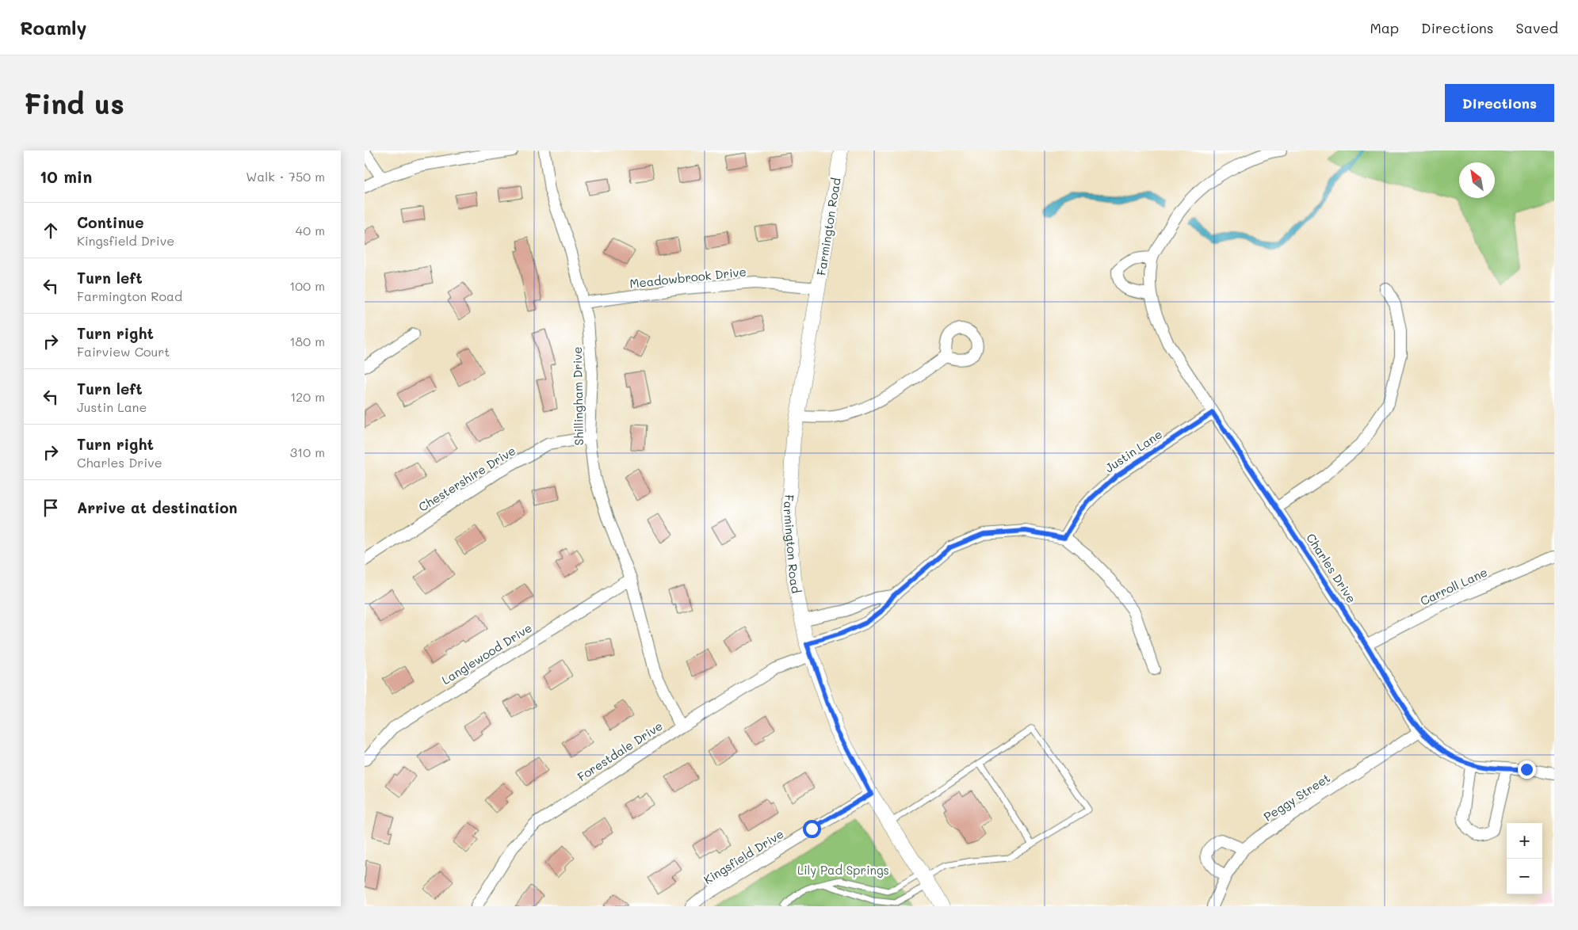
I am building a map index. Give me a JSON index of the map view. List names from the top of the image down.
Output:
{
  "streets": {
    "street": [
      "Farmington Road",
      "Meadowbrook Drive",
      "Shillingham Drive",
      "Justin Lane",
      "Chestershire Drive",
      "Charles Drive",
      "Carroll Lane",
      "Langlewood Drive",
      "Forestdale Drive",
      "Peggy Street",
      "Kingsfield Drive"
    ]
  },
  "crossings": [
    ["Farmington Road", "Meadowbrook Drive"],
    ["Farmington Road", "Forestdale Drive"],
    ["Farmington Road", "Kingsfield Drive"],
    ["Meadowbrook Drive", "Shillingham Drive"],
    ["Shillingham Drive", "Chestershire Drive"],
    ["Shillingham Drive", "Langlewood Drive"],
    ["Shillingham Drive", "Forestdale Drive"],
    ["Justin Lane", "Charles Drive"],
    ["Justin Lane", "Forestdale Drive"],
    ["Charles Drive", "Carroll Lane"],
    ["Charles Drive", "Peggy Street"]
  ],
  "parks": ["Lily Pad Springs"],
  "north": "top left",
  "page": {
    "header": "Roamly",
    "nav": ["Map", "Directions", "Saved"],
    "buttons": "Directions",
    "title": "Find us",
    "heading": ["10 min", "Walk · 750 m"],
    "list": [
      ["Continue", "Kingsfield Drive", "40 m"],
      ["Turn left", "Farmington Road", "100 m"],
      ["Turn right", "Fairview Court", "180 m"],
      ["Turn left", "Justin Lane", "120 m"],
      ["Turn right", "Charles Drive", "310 m"],
      "Arrive at destination"
    ],
    "map_buttons": ["+", "−"]
  }
}
